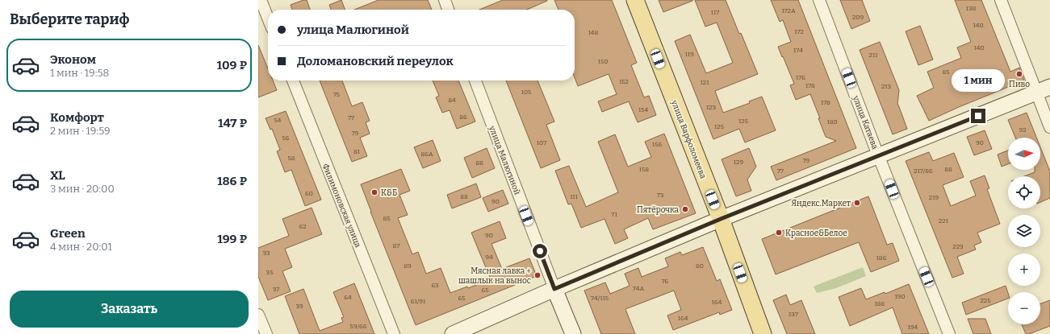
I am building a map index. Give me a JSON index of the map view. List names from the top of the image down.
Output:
{
  "streets": {
    "main road": ["улица Варфоломеева", "улица Малюгиной"],
    "street": ["улица Катаева", "Филимоновская улица"]
  },
  "places": [
    "Пиво",
    "К&Б",
    "Яндекс.Маркет",
    "Пятёрочка",
    "Красное&Белое",
    "Мясная лавка + шашлык на вынос"
  ],
  "house_numbers": [
    "138",
    "172А",
    "117",
    "209",
    "140",
    "172",
    "148",
    "140",
    "174",
    "119",
    "211",
    "150",
    "85",
    "176",
    "152",
    "121",
    "178",
    "213",
    "105",
    "75",
    "84",
    "178",
    "123",
    "154",
    "86",
    "77",
    "54",
    "125",
    "180",
    "125",
    "92",
    "79",
    "56",
    "107",
    "90",
    "156",
    "81",
    "86А",
    "58",
    "79",
    "129",
    "88",
    "158",
    "88",
    "77",
    "217/86",
    "60",
    "73",
    "88",
    "111",
    "219",
    "90",
    "71",
    "85",
    "221",
    "62",
    "90",
    "87",
    "223",
    "33",
    "94",
    "186",
    "89",
    "80",
    "35",
    "76",
    "63",
    "74А",
    "37",
    "65",
    "190",
    "64",
    "65",
    "74/115",
    "225",
    "61/91",
    "164",
    "188",
    "39",
    "137",
    "164",
    "59/66",
    "194"
  ],
  "north": "right",
  "page": {
    "heading": "Выберите тариф",
    "banner": ["улица Малюгиной", "Доломановский переулок"],
    "list": [
      {
        "name": "Эконом",
        "note": "1 мин · 19:58",
        "value": "109 ₽"
      },
      {
        "name": "Комфорт",
        "note": "2 мин · 19:59",
        "value": "147 ₽"
      },
      {
        "name": "XL",
        "note": "3 мин · 20:00",
        "value": "186 ₽"
      },
      {
        "name": "Green",
        "note": "4 мин · 20:01",
        "value": "199 ₽"
      }
    ],
    "bubble": "1 мин",
    "map_buttons": ["+", "−"],
    "buttons": "Заказать"
  }
}
